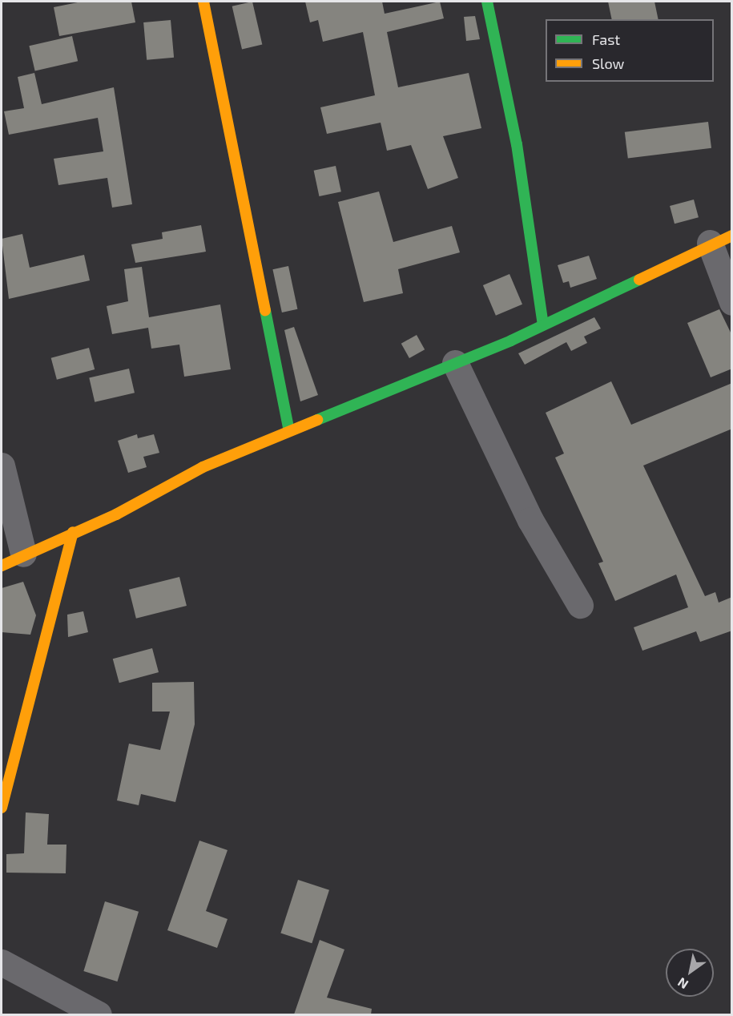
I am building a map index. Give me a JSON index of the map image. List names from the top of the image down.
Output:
{
  "legend": ["Fast", "Slow"],
  "north": "bottom left"
}
